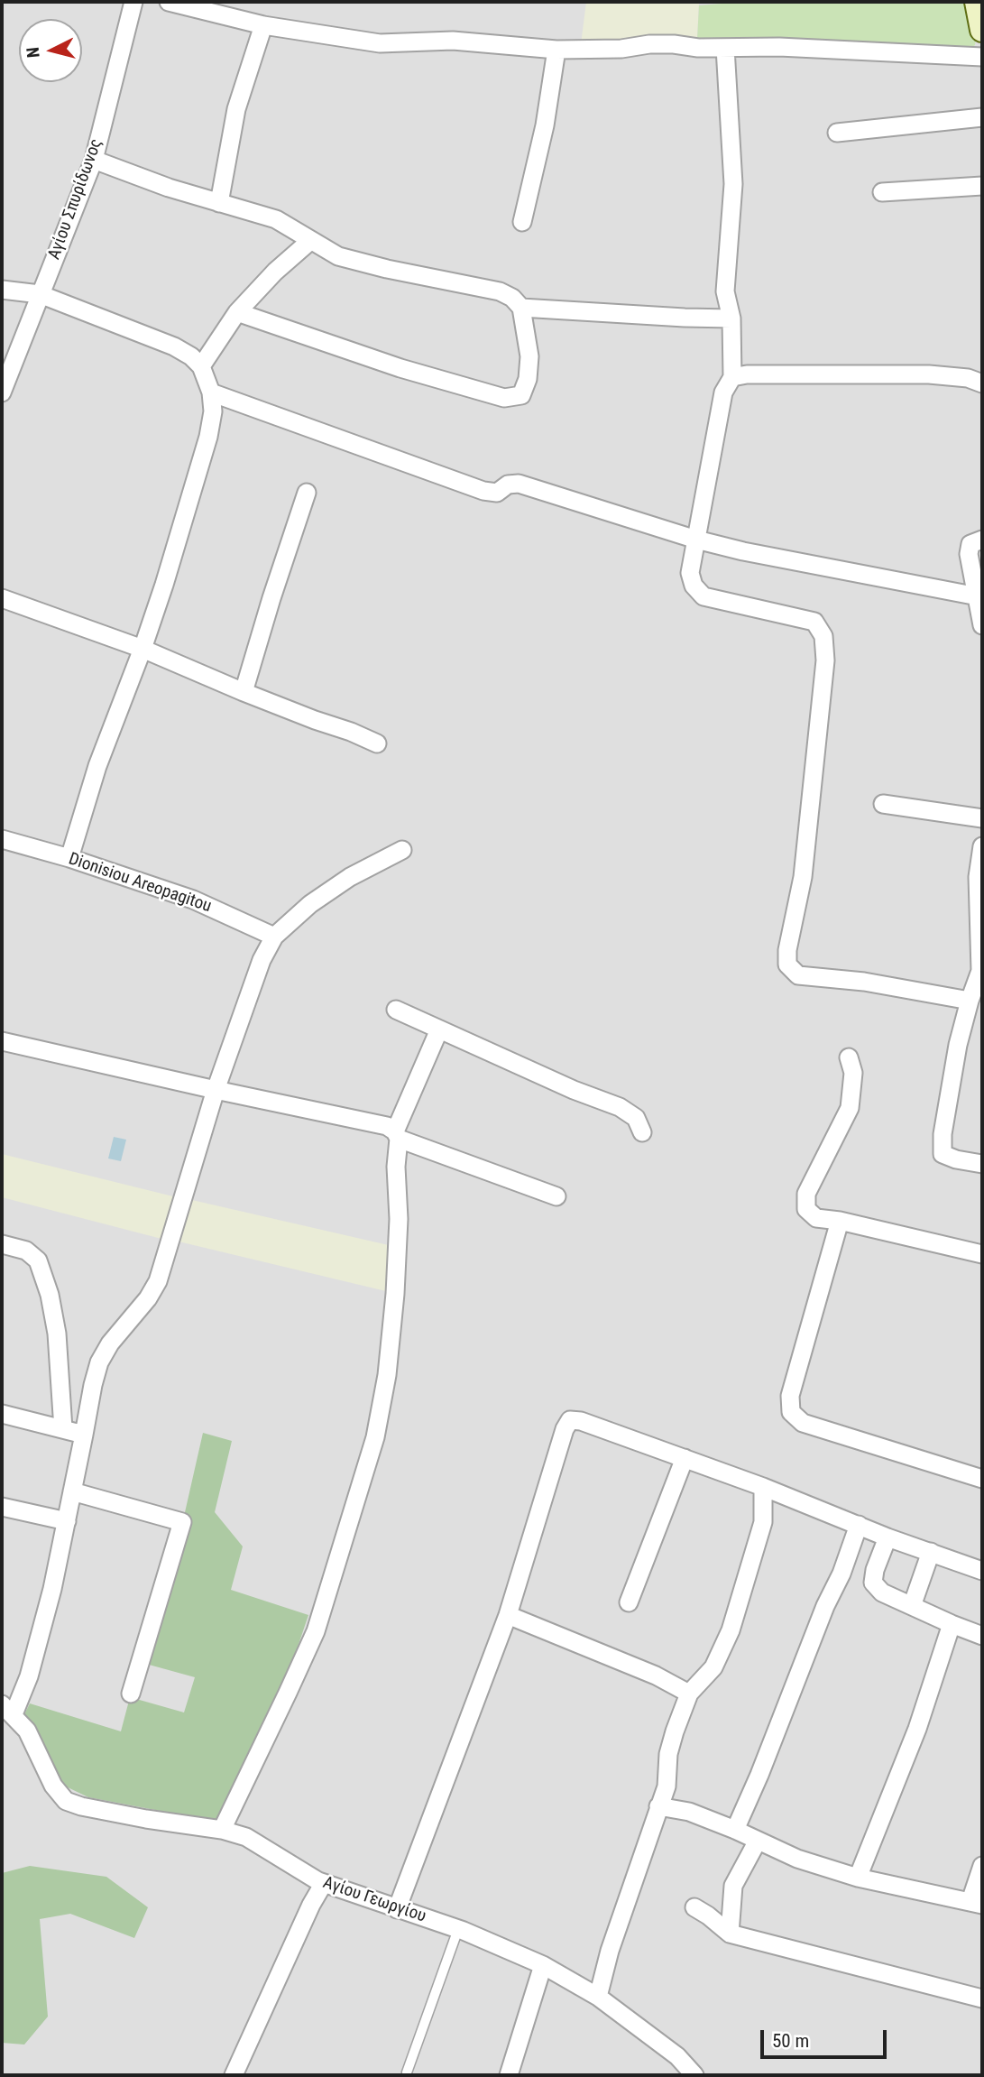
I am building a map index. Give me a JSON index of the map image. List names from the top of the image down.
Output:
{
  "streets": {
    "street": ["Αγίου Σπυρίδωνος", "Dionisiou Areopagitou", "Αγίου Γεωργίου"]
  },
  "scale_bar": "50 m",
  "north": "left"
}
